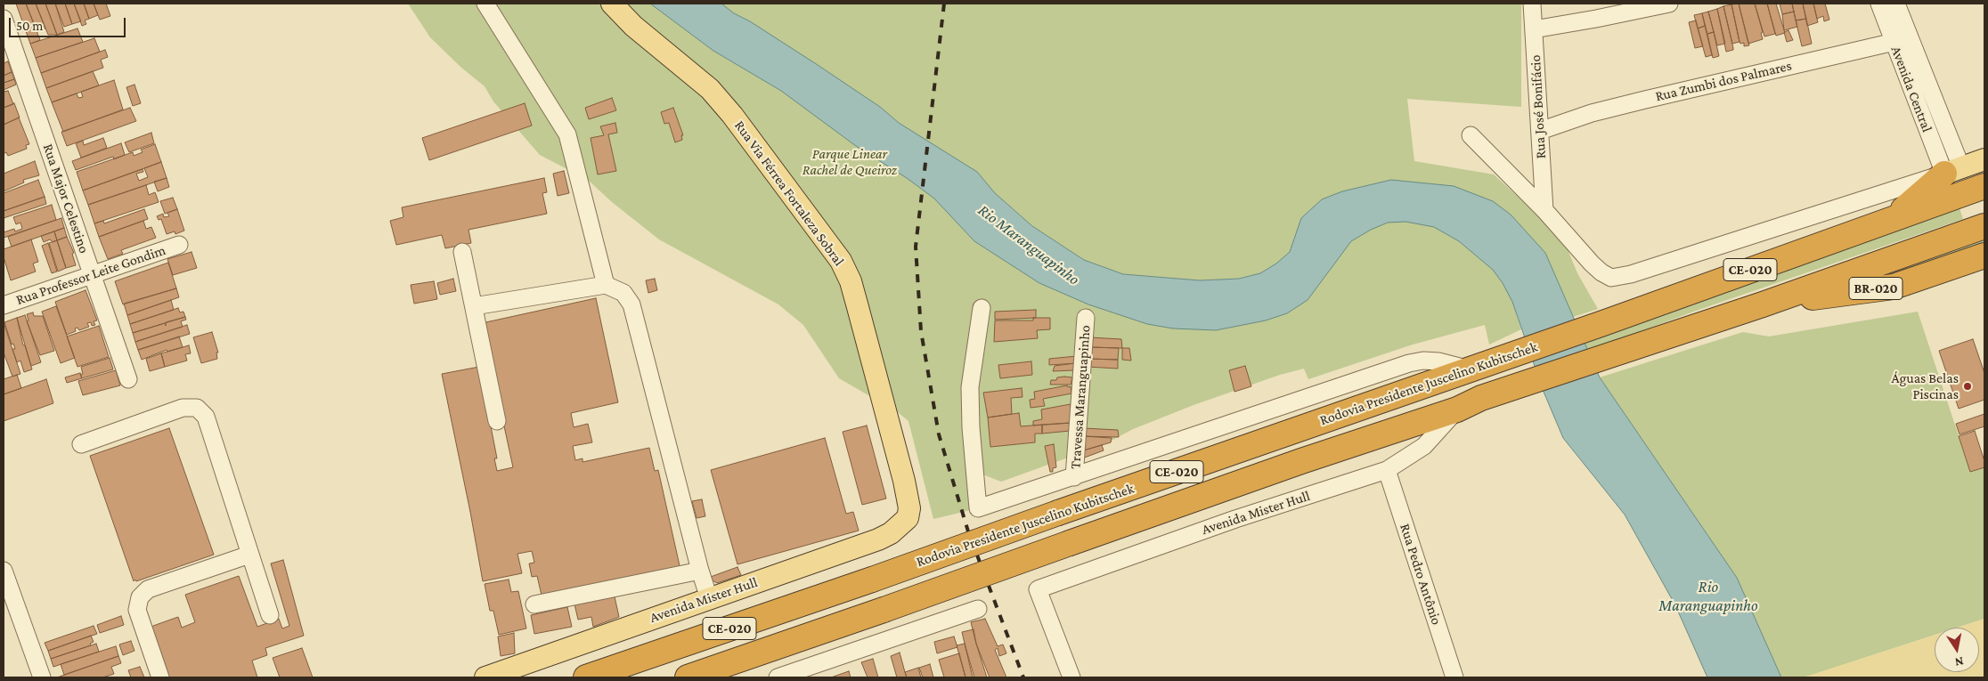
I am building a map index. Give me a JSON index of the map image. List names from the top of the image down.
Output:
{
  "streets": {
    "highway": ["CE-020", "BR-020", "Rodovia Presidente Juscelino Kubitschek"],
    "main road": ["Rua Via Férrea Fortaleza Sobral", "Avenida Mister Hull"],
    "street": [
      "Rua Zumbi dos Palmares",
      "Avenida Central",
      "Rua José Bonifácio",
      "Rua Major Celestino",
      "Rua Professor Leite Gondim",
      "Travessa Maranguapinho",
      "Rua Pedro Antônio"
    ]
  },
  "crossings": [
    ["Rua Zumbi dos Palmares", "Avenida Central"],
    ["Rua Zumbi dos Palmares", "Rua José Bonifácio"],
    ["Rua Via Férrea Fortaleza Sobral", "Avenida Mister Hull"],
    ["Rua Major Celestino", "Rua Professor Leite Gondim"],
    ["CE-020", "BR-020"],
    ["CE-020", "Avenida Mister Hull"],
    ["Avenida Mister Hull", "Rua Pedro Antônio"]
  ],
  "water": ["Rio Maranguapinho"],
  "parks": ["Parque Linear Rachel de Queiroz"],
  "places": ["Águas Belas Piscinas"],
  "scale_bar": "50 m",
  "north": "bottom"
}
